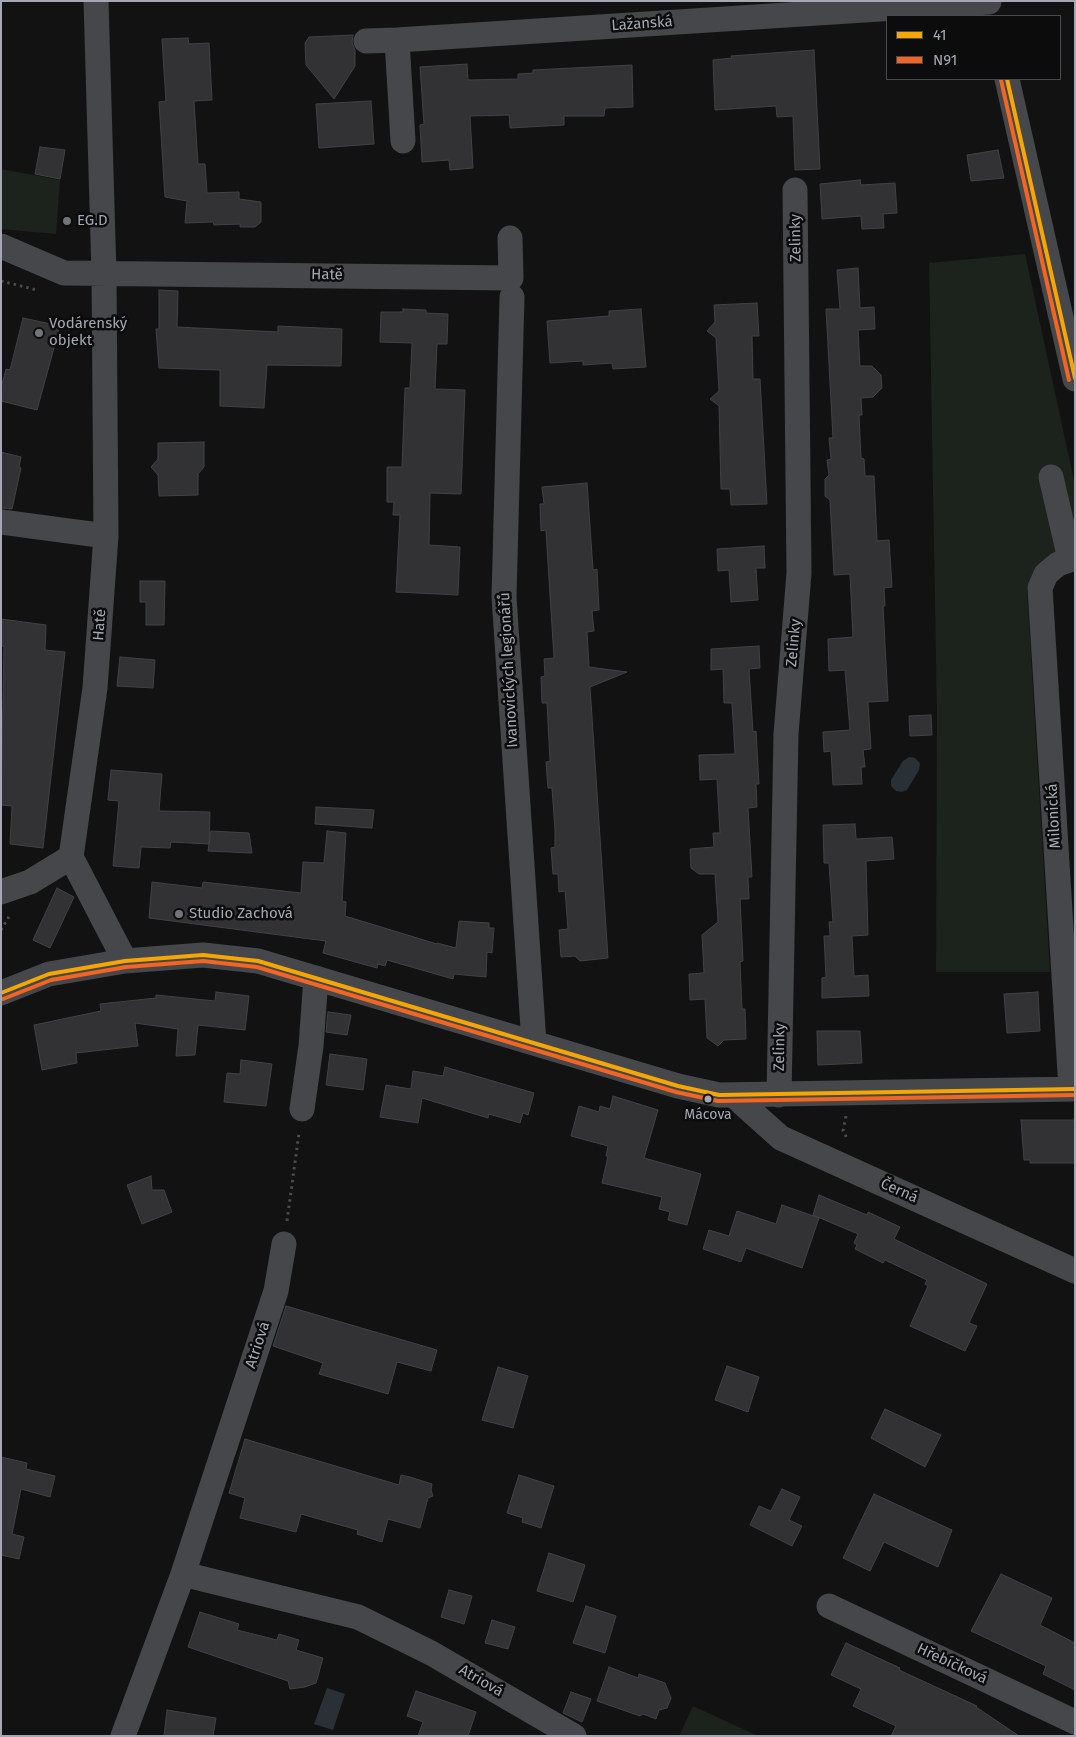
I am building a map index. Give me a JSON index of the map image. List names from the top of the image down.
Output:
{
  "streets": {
    "street": [
      "Lažanská",
      "Zelinky",
      "Hatě",
      "Ivanovických legionářů",
      "Milonická",
      "Černá",
      "Atriová",
      "Hřebíčková"
    ]
  },
  "places": [
    "EG.D",
    "Vodárenský objekt",
    "Studio Zachová",
    "Mácova"
  ],
  "lines": ["transit line 41", "transit line N91"],
  "legend": ["41", "N91"]
}
